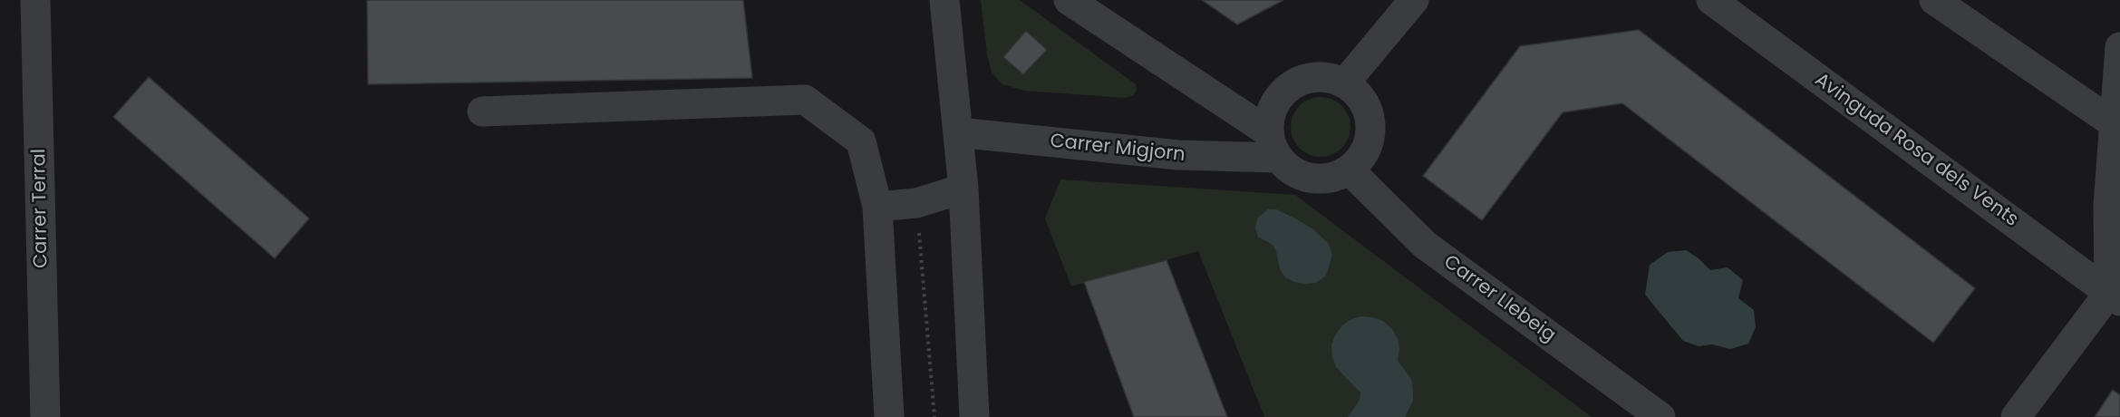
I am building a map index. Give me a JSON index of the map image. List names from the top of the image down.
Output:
{
  "streets": {
    "street": [
      "Carrer Migjorn",
      "Avinguda Rosa dels Vents",
      "Carrer Terral",
      "Carrer Llebeig"
    ]
  },
  "crossings": [
    ["Carrer Migjorn", "Carrer Llebeig"]
  ]
}
